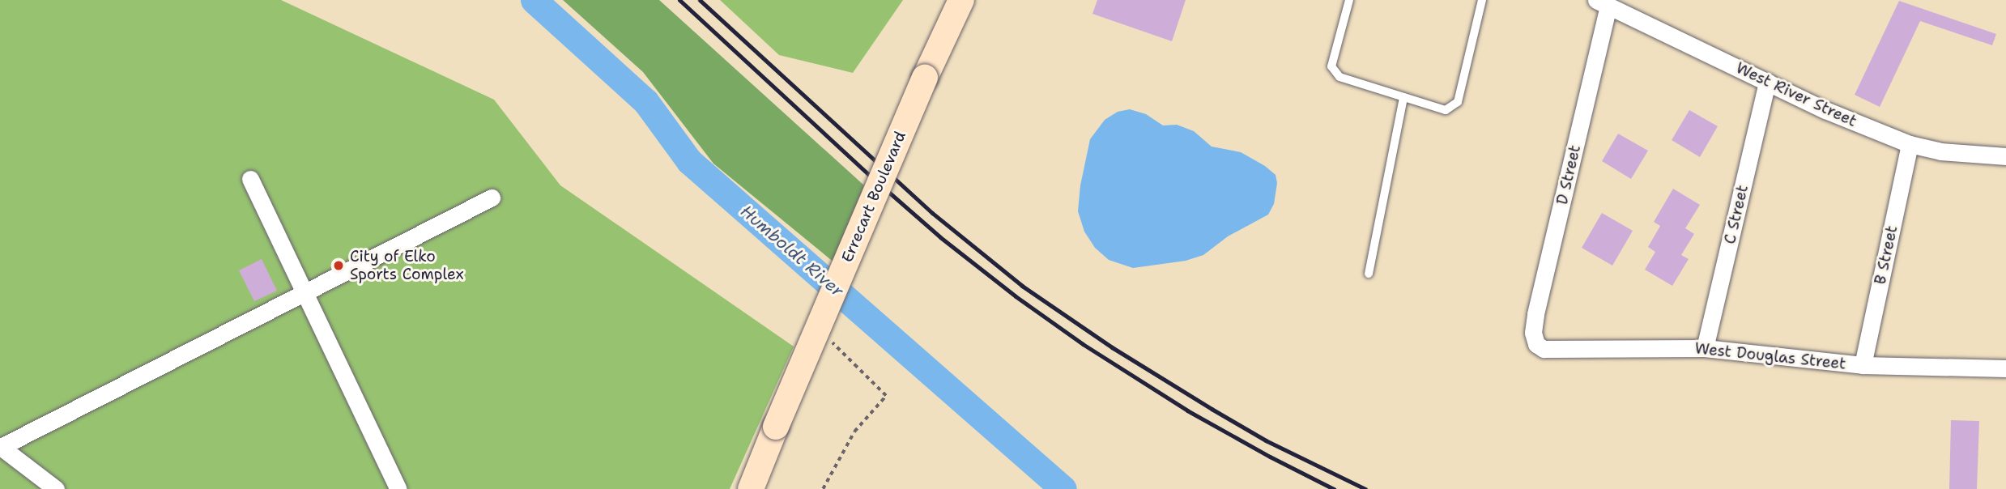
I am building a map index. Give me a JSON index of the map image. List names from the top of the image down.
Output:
{
  "streets": {
    "street": [
      "West River Street",
      "D Street",
      "Errecart Boulevard",
      "C Street",
      "B Street",
      "West Douglas Street"
    ]
  },
  "crossings": [
    ["West River Street", "D Street"],
    ["West River Street", "C Street"],
    ["West River Street", "B Street"],
    ["D Street", "West Douglas Street"],
    ["C Street", "West Douglas Street"],
    ["B Street", "West Douglas Street"]
  ],
  "water": ["Humboldt River"],
  "places": ["City of Elko Sports Complex"]
}
